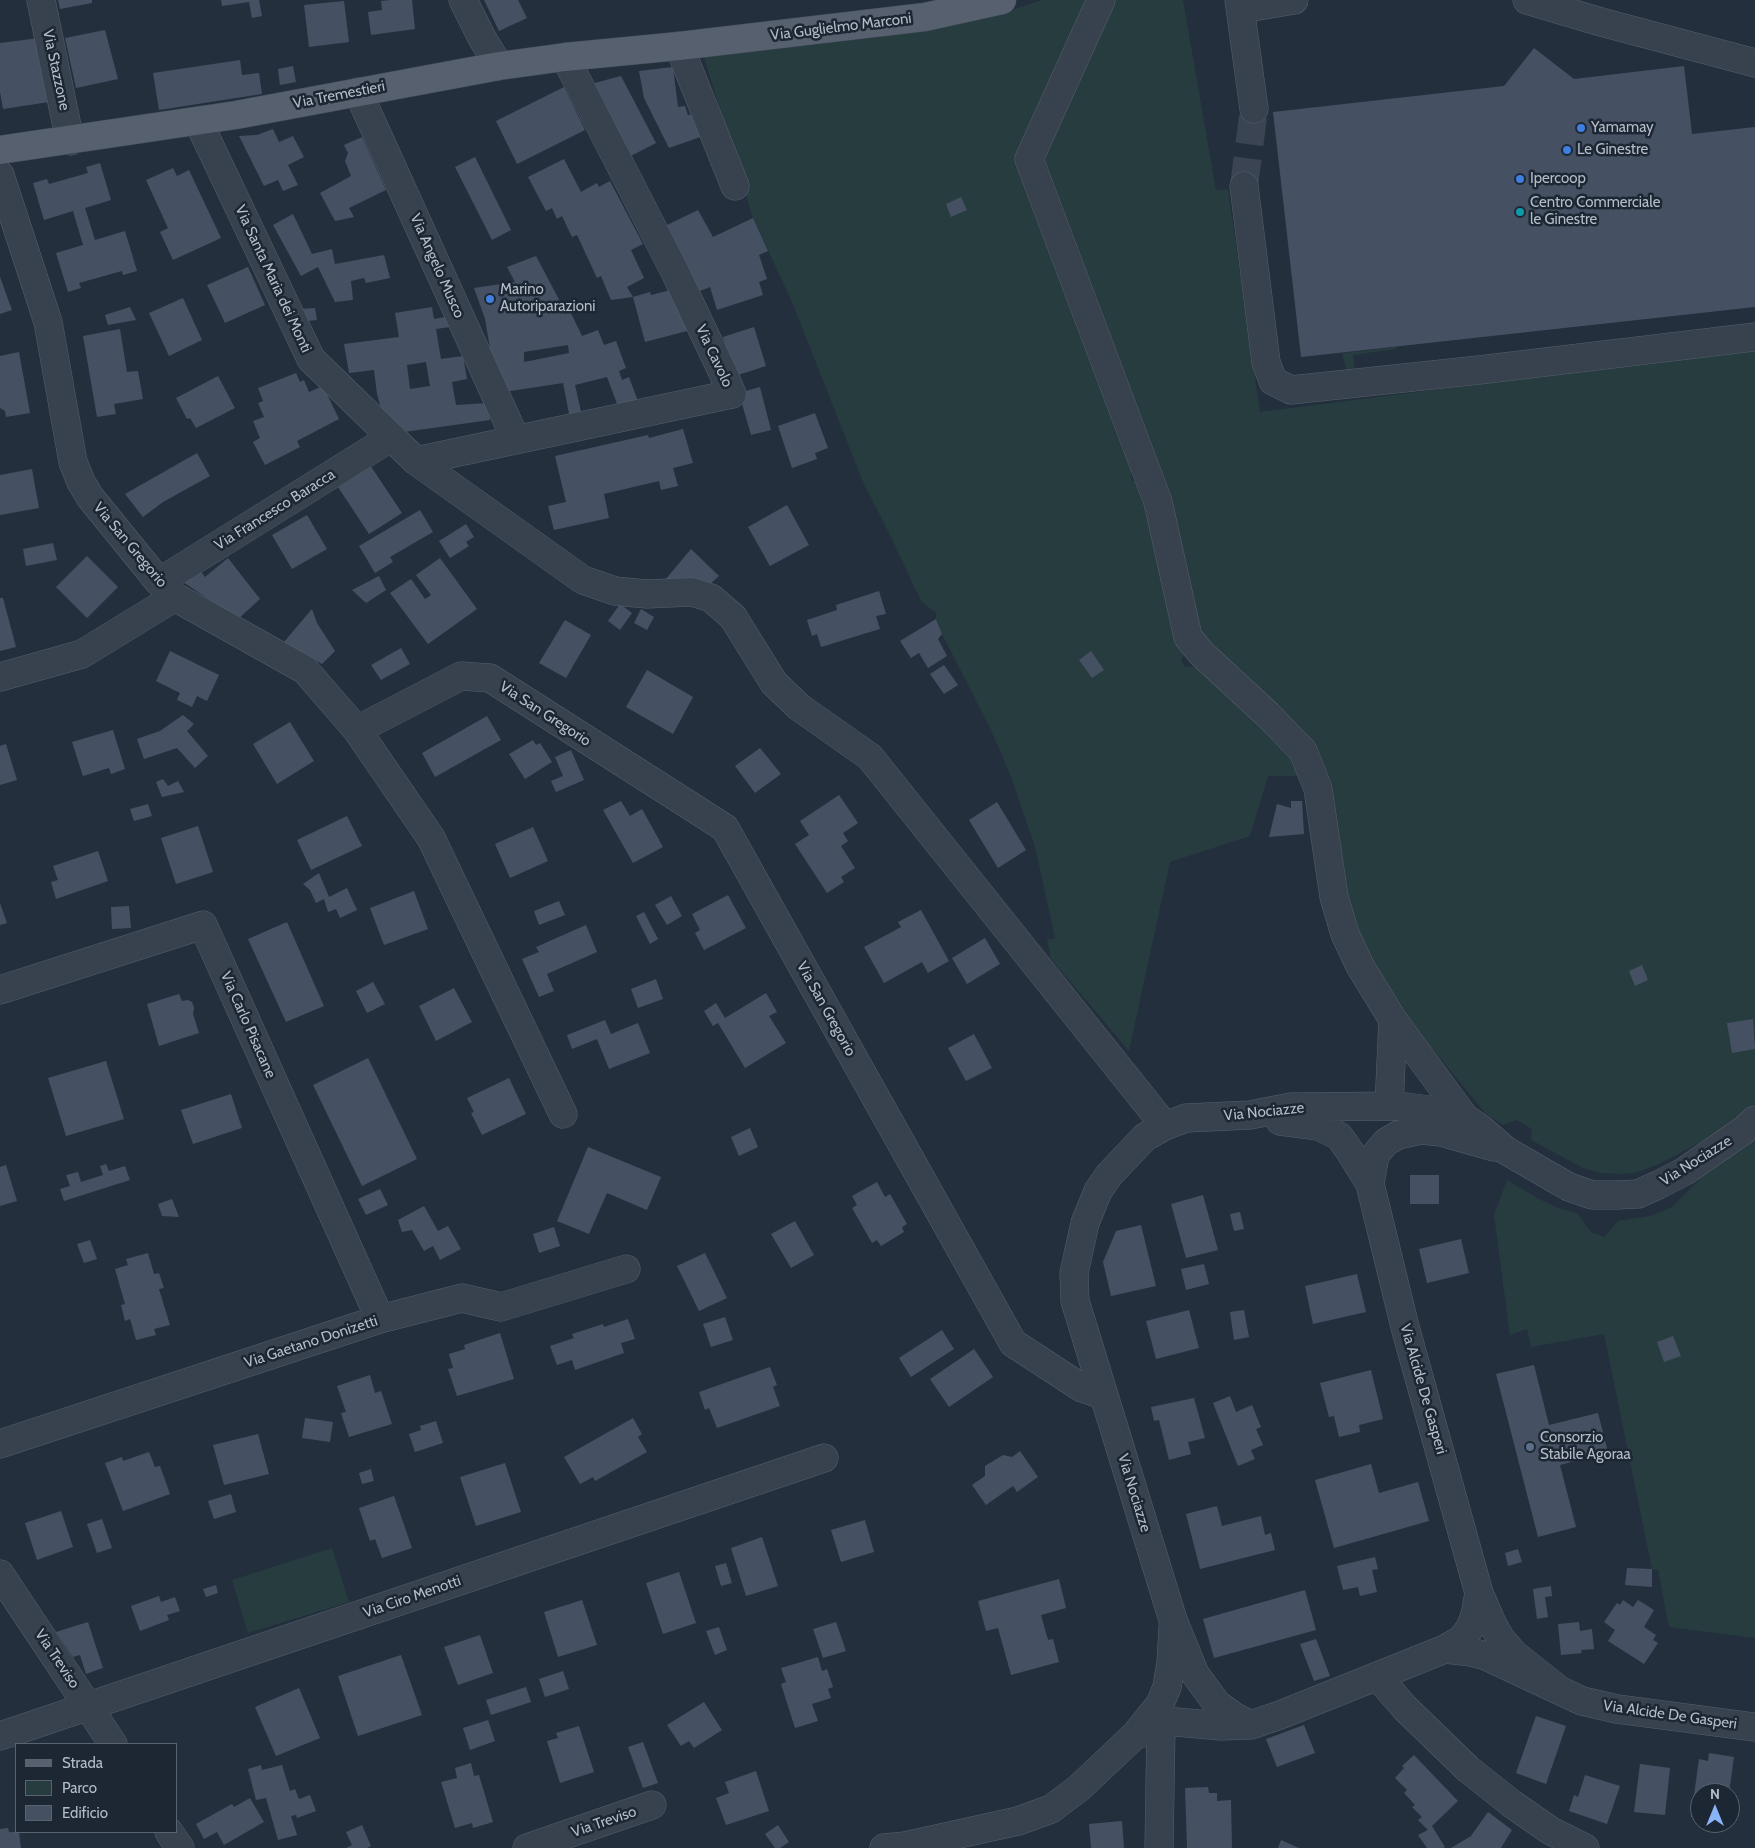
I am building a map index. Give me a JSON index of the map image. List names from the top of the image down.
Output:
{
  "streets": {
    "main road": ["Via Guglielmo Marconi", "Via Tremestieri"],
    "street": [
      "Via Stazzone",
      "Via Angelo Musco",
      "Via Santa Maria dei Monti",
      "Via Cavolo",
      "Via Francesco Baracca",
      "Via San Gregorio",
      "Via Carlo Pisacane",
      "Via Nociazze",
      "Via Gaetano Donizetti",
      "Via Alcide De Gasperi",
      "Via Ciro Menotti",
      "Via Treviso"
    ]
  },
  "crossings": [
    ["Via Guglielmo Marconi", "Via Tremestieri"],
    ["Via Stazzone", "Via Tremestieri"],
    ["Via Tremestieri", "Via Angelo Musco"],
    ["Via Tremestieri", "Via Santa Maria dei Monti"],
    ["Via Tremestieri", "Via Cavolo"],
    ["Via Angelo Musco", "Via Cavolo"],
    ["Via Santa Maria dei Monti", "Via Cavolo"],
    ["Via Santa Maria dei Monti", "Via Francesco Baracca"],
    ["Via Santa Maria dei Monti", "Via Nociazze"],
    ["Via Francesco Baracca", "Via San Gregorio"],
    ["Via San Gregorio", "Via Nociazze"],
    ["Via Carlo Pisacane", "Via Gaetano Donizetti"],
    ["Via Ciro Menotti", "Via Treviso"]
  ],
  "places": [
    "Yamamay",
    "Le Ginestre",
    "Ipercoop",
    "Centro Commerciale le Ginestre",
    "Marino Autoriparazioni",
    "Consorzio Stabile Agoraa"
  ],
  "legend": ["Strada", "Parco", "Edificio"],
  "north": "top"
}
